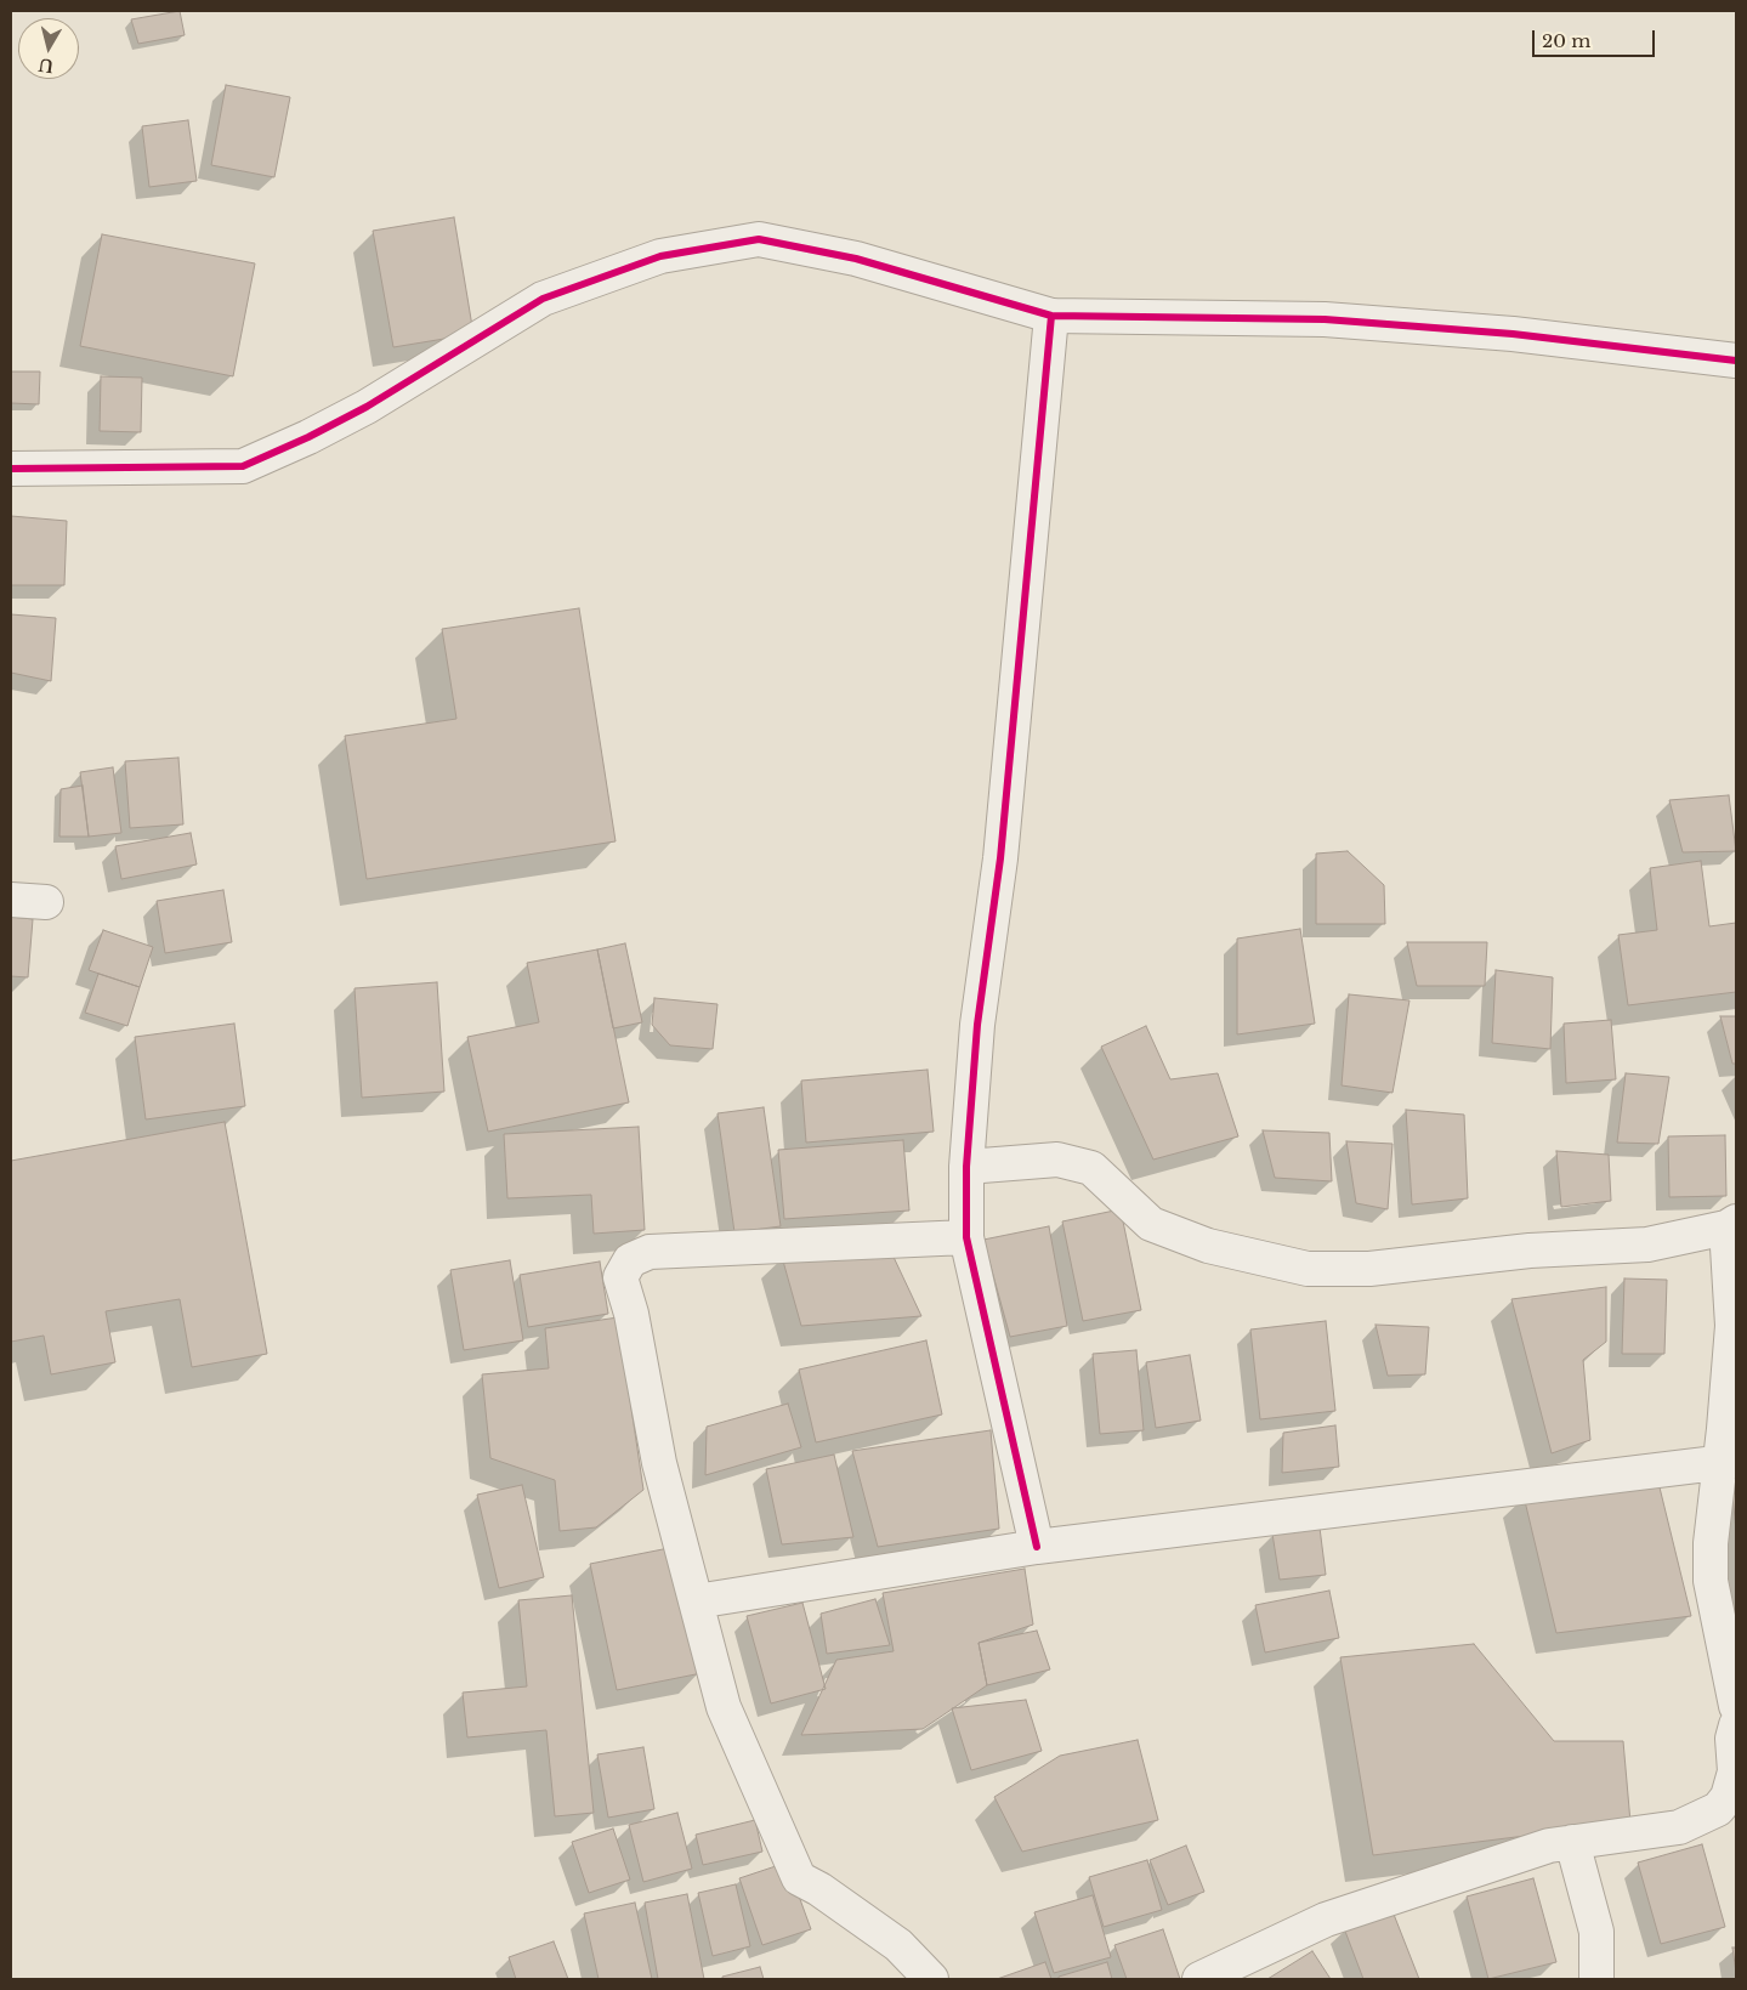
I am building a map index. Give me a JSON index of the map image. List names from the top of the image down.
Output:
{
  "scale_bar": "20 m",
  "north": "bottom"
}
